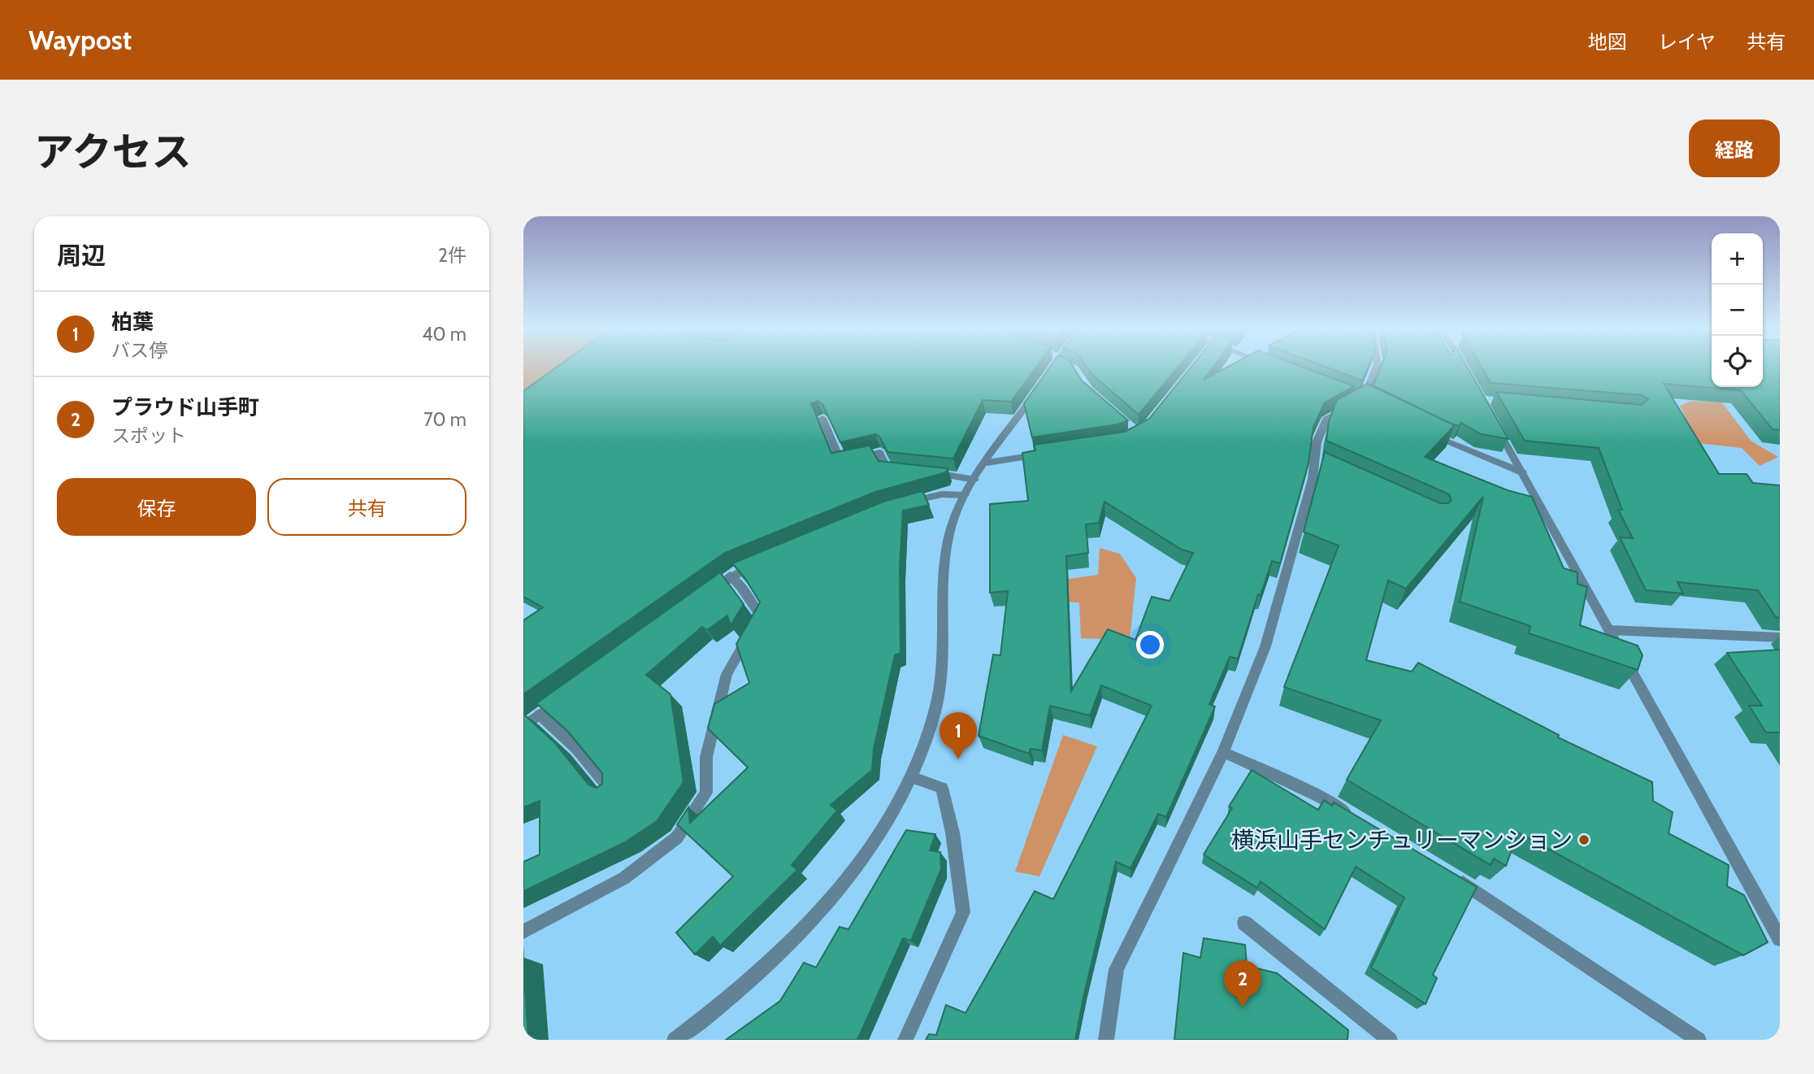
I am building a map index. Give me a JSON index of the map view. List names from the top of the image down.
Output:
{
  "places": ["横浜山手センチュリーマンション"],
  "page": {
    "header": "Waypost",
    "nav": ["地図", "レイヤ", "共有"],
    "title": "アクセス",
    "buttons": [
      "経路",
      ["保存", "共有"]
    ],
    "heading": ["周辺", "2件"],
    "map_buttons": ["+", "−"],
    "list": [
      {
        "mark": "1",
        "name": "柏葉",
        "note": "バス停",
        "value": "40 m"
      },
      {
        "mark": "2",
        "name": "プラウド山手町",
        "note": "スポット",
        "value": "70 m"
      }
    ],
    "pins": ["1", "2"]
  }
}
